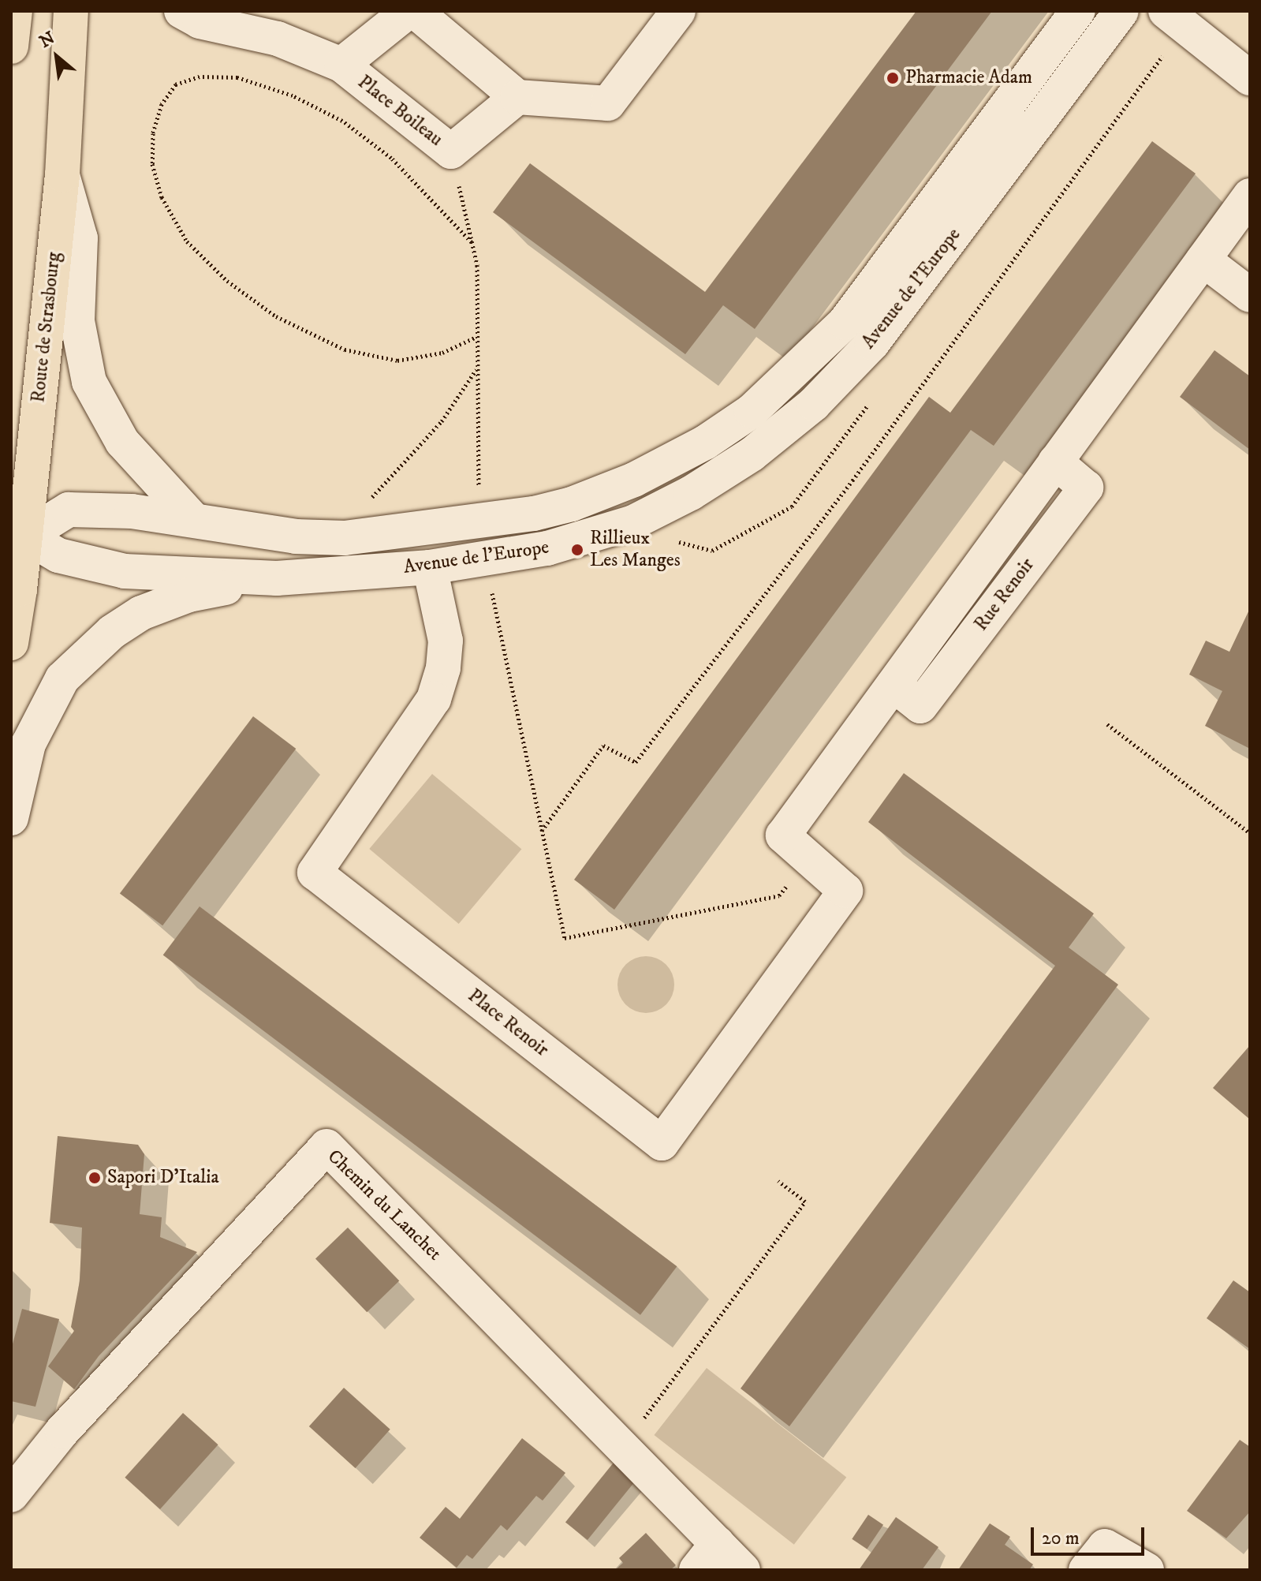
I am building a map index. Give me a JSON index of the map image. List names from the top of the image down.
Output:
{
  "streets": {
    "main road": ["Route de Strasbourg"],
    "street": [
      "Place Boileau",
      "Avenue de l'Europe",
      "Rue Renoir",
      "Place Renoir",
      "Chemin du Lanchet"
    ]
  },
  "crossings": [
    ["Avenue de l'Europe", "Route de Strasbourg"],
    ["Avenue de l'Europe", "Place Renoir"],
    ["Rue Renoir", "Place Renoir"]
  ],
  "places": ["Pharmacie Adam", "Rillieux Les Manges", "Sapori D'Italia"],
  "scale_bar": "20 m",
  "north": "top left"
}
